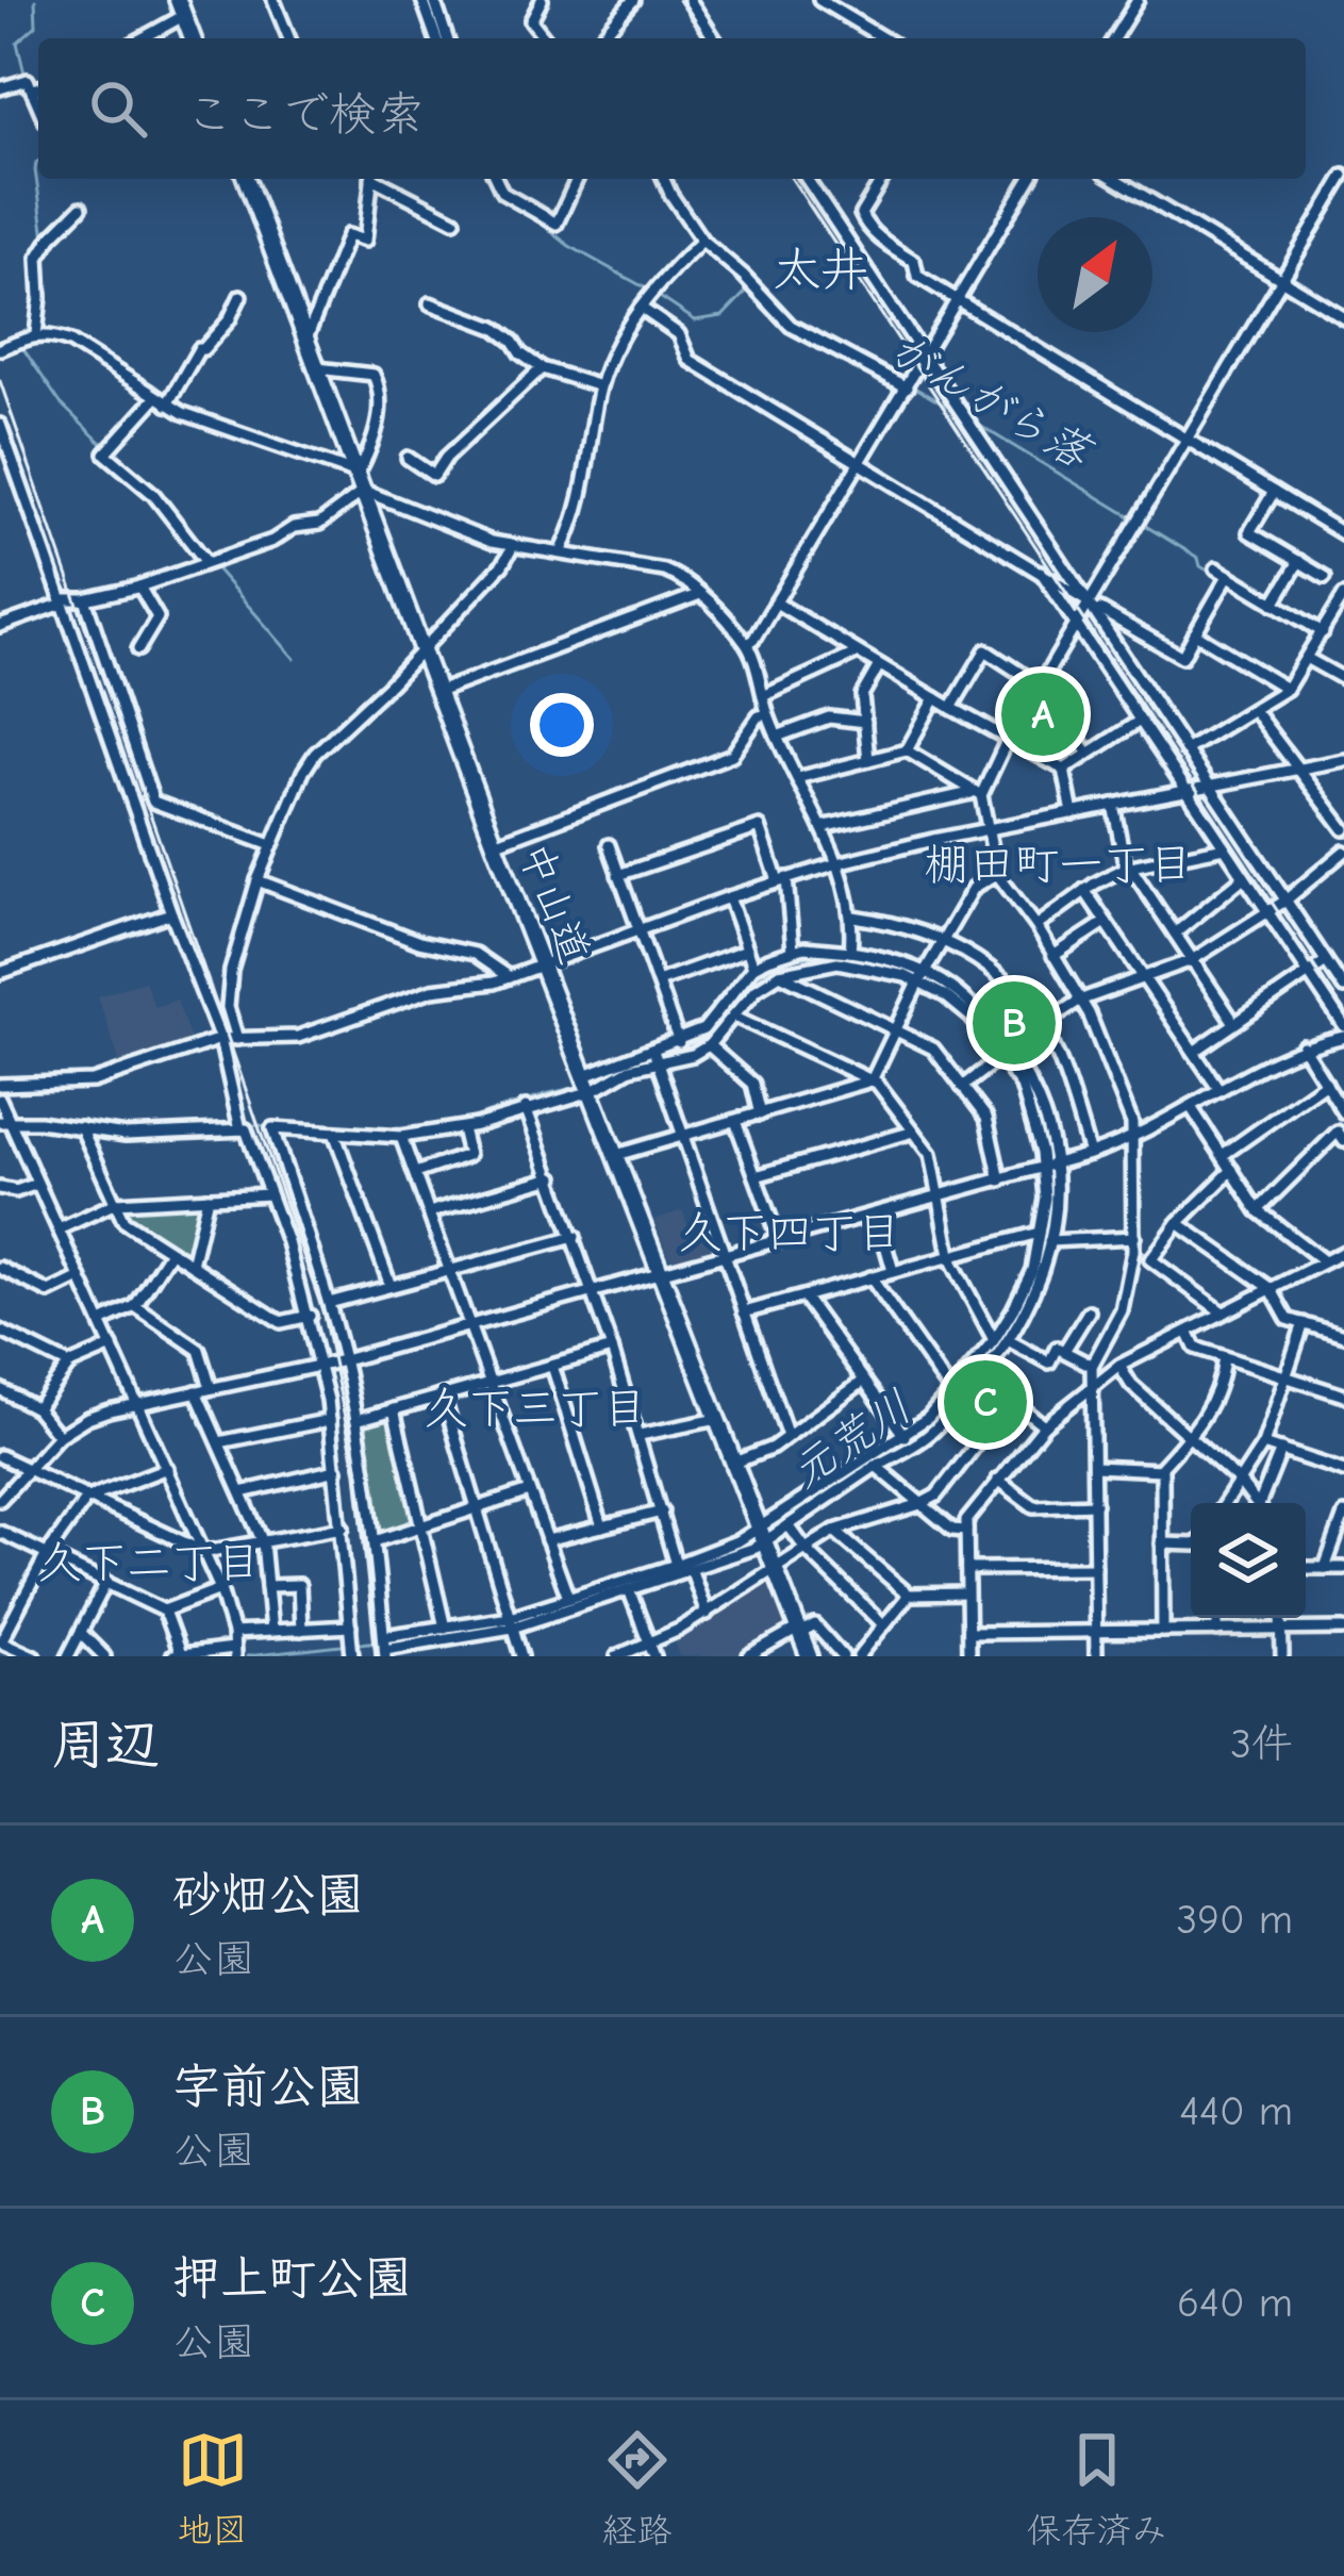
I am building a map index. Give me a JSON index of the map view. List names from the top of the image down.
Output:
{
  "streets": {
    "highway": ["中山道"]
  },
  "districts": [
    "太井",
    "棚田町一丁目",
    "久下四丁目",
    "久下三丁目",
    "久下二丁目"
  ],
  "water": ["がんがら落", "元荒川"],
  "north": "top right",
  "page": {
    "search": "ここで検索",
    "pins": ["A", "B", "C"],
    "heading": ["周辺", "3件"],
    "list": [
      {
        "mark": "A",
        "name": "砂畑公園",
        "note": "公園",
        "value": "390 m"
      },
      {
        "mark": "B",
        "name": "字前公園",
        "note": "公園",
        "value": "440 m"
      },
      {
        "mark": "C",
        "name": "押上町公園",
        "note": "公園",
        "value": "640 m"
      }
    ],
    "nav": ["地図", "経路", "保存済み"]
  }
}
